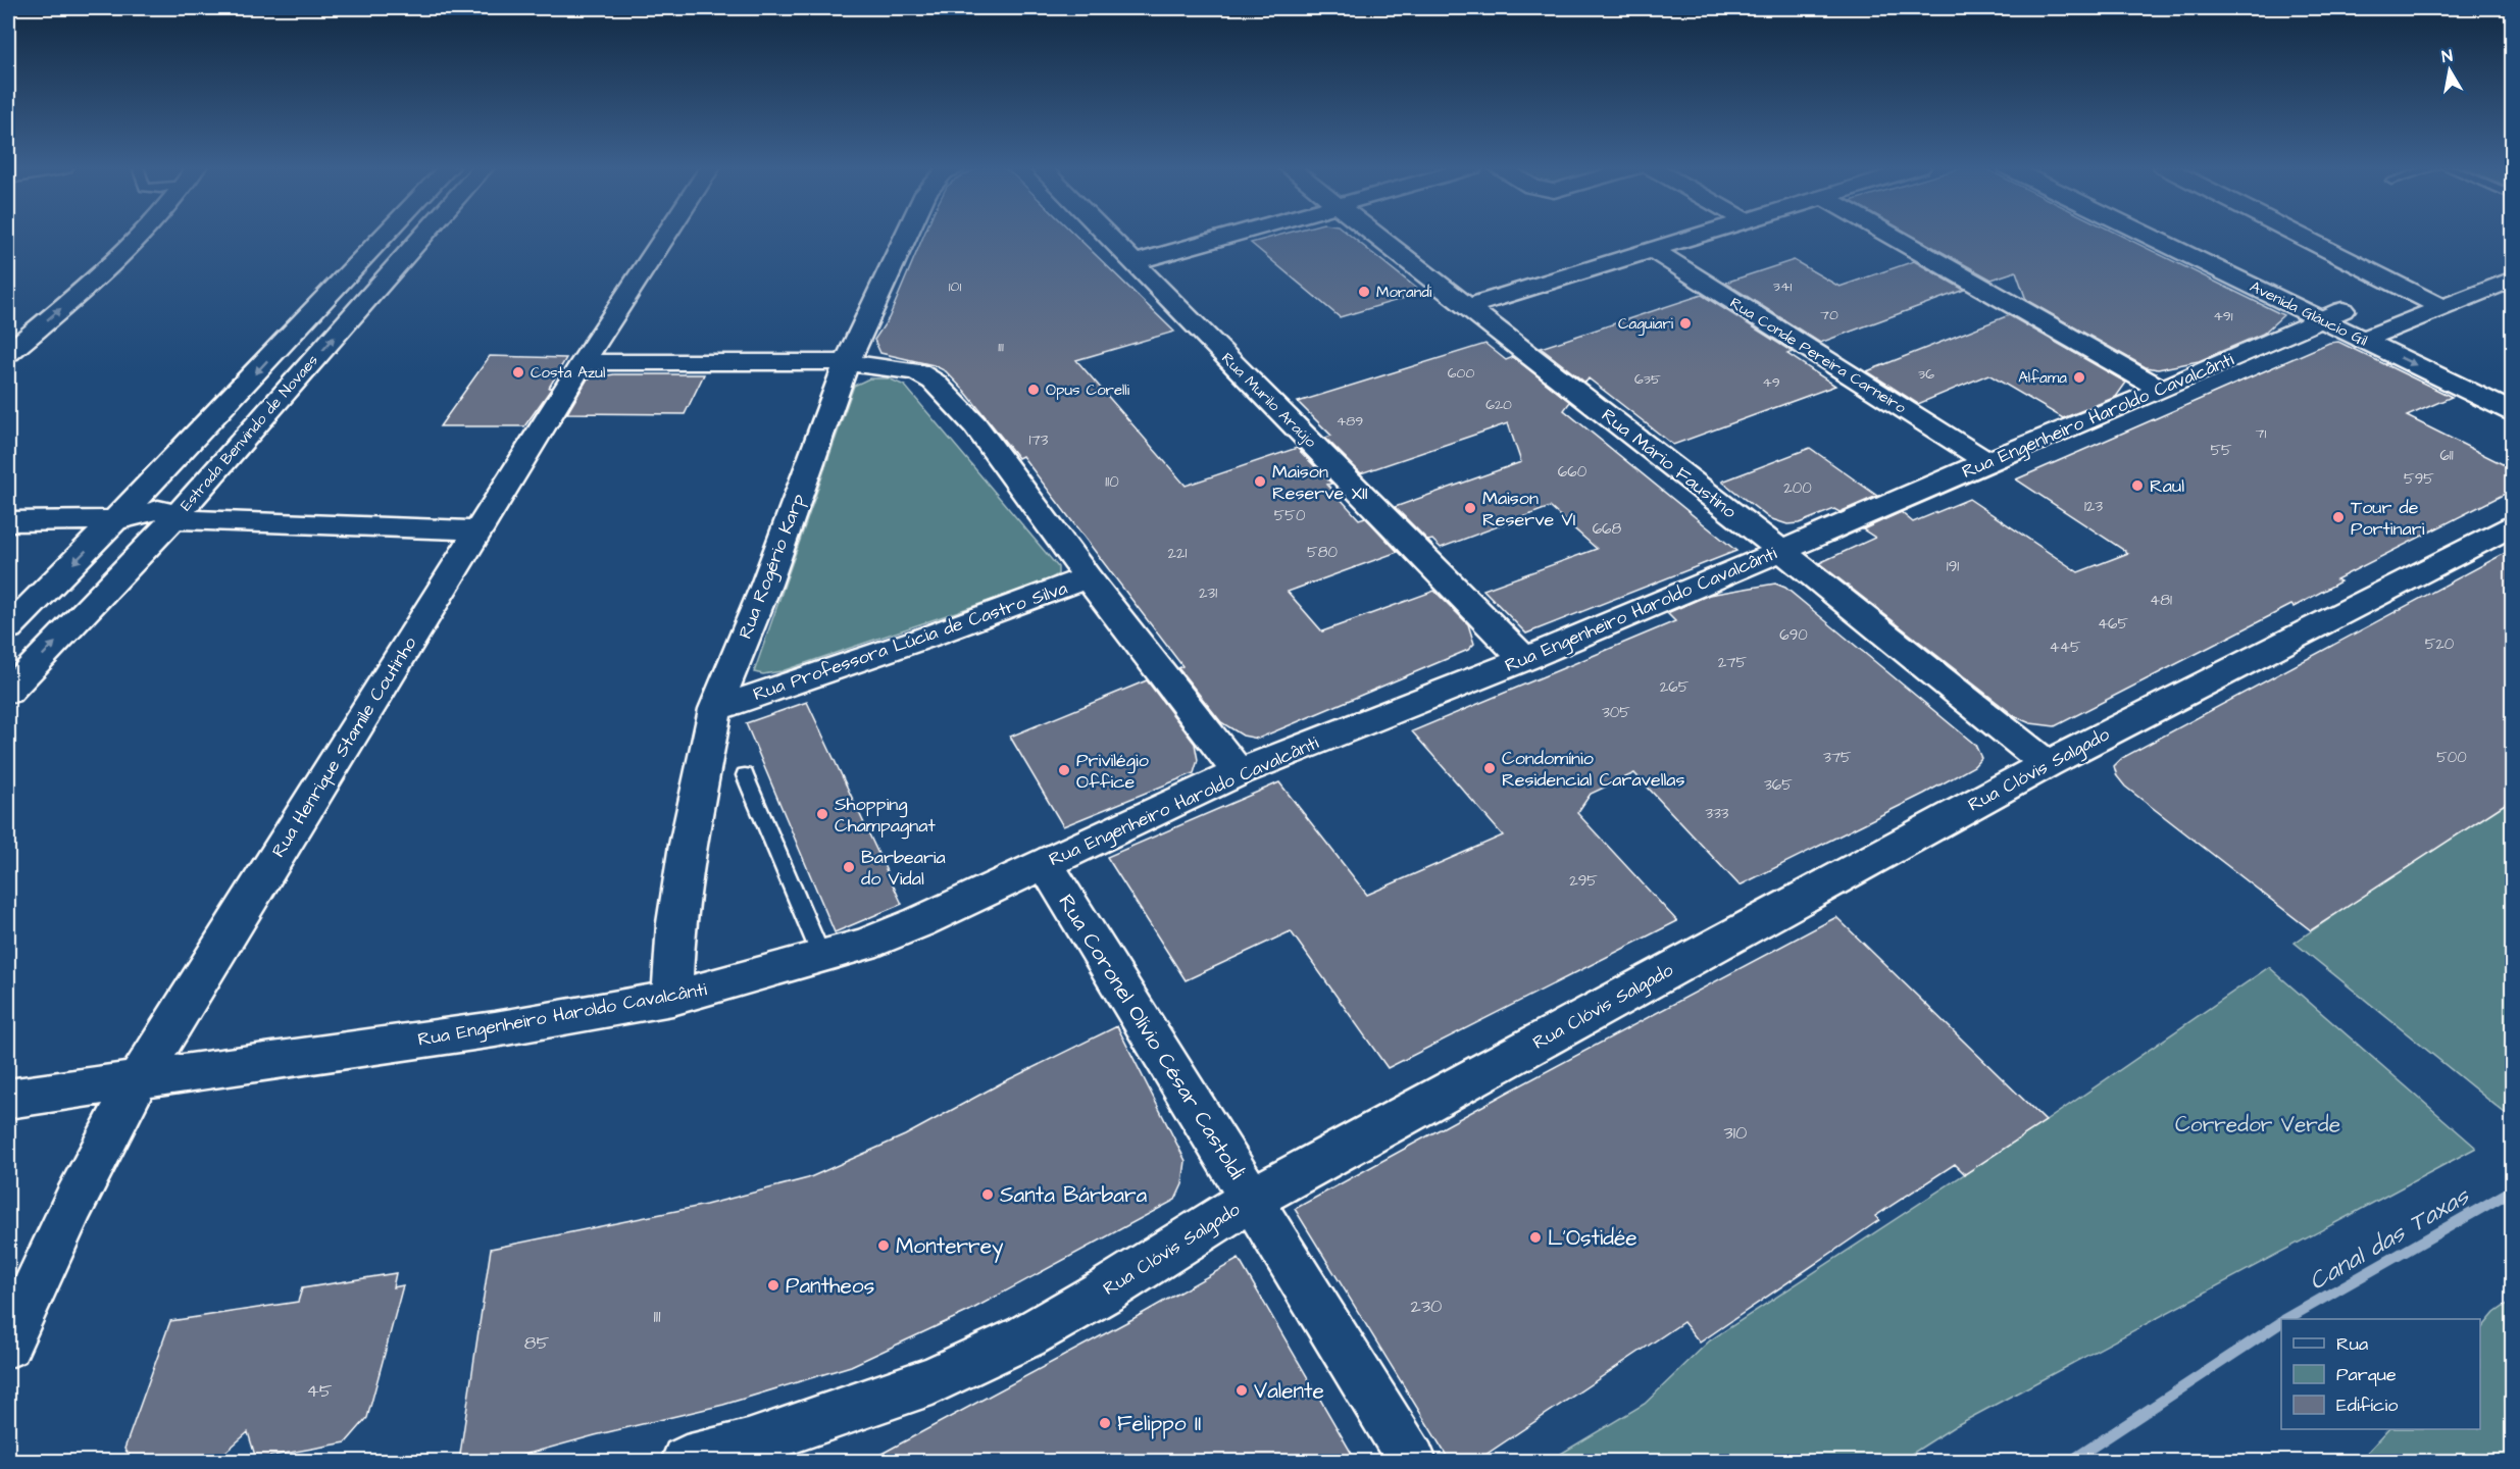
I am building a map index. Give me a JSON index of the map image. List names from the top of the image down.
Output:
{
  "streets": {
    "street": [
      "Avenida Gláucio Gil",
      "Rua Conde Pereira Carneiro",
      "Rua Murilo Araújo",
      "Rua Engenheiro Haroldo Cavalcânti",
      "Estrada Benvindo de Novaes",
      "Rua Mário Faustino",
      "Rua Rogério Karp",
      "Rua Professora Lúcia de Castro Silva",
      "Rua Henrique Stamile Coutinho",
      "Rua Clóvis Salgado",
      "Rua Coronel Olívio César Castoldi"
    ]
  },
  "crossings": [
    ["Avenida Gláucio Gil", "Rua Engenheiro Haroldo Cavalcânti"],
    ["Rua Conde Pereira Carneiro", "Rua Engenheiro Haroldo Cavalcânti"],
    ["Rua Murilo Araújo", "Rua Engenheiro Haroldo Cavalcânti"],
    ["Rua Engenheiro Haroldo Cavalcânti", "Rua Mário Faustino"],
    ["Rua Engenheiro Haroldo Cavalcânti", "Rua Rogério Karp"],
    ["Rua Engenheiro Haroldo Cavalcânti", "Rua Henrique Stamile Coutinho"],
    ["Rua Engenheiro Haroldo Cavalcânti", "Rua Coronel Olívio César Castoldi"],
    ["Rua Mário Faustino", "Rua Clóvis Salgado"],
    ["Rua Rogério Karp", "Rua Professora Lúcia de Castro Silva"],
    ["Rua Professora Lúcia de Castro Silva", "Rua Henrique Stamile Coutinho"],
    ["Rua Clóvis Salgado", "Rua Coronel Olívio César Castoldi"]
  ],
  "water": ["Canal das Taxas"],
  "parks": ["Corredor Verde"],
  "places": [
    "Morandi",
    "Caguiari",
    "Costa Azul",
    "Alfama",
    "Opus Corelli",
    "Maison Reserve XII",
    "Raul",
    "Maison Reserve VI",
    "Tour de Portinari",
    "Condomínio Residencial Caravellas",
    "Privilégio Office",
    "Shopping Champagnat",
    "Barbearia do Vidal",
    "Santa Bárbara",
    "L'Ostidée",
    "Monterrey",
    "Pantheos",
    "Valente",
    "Felippo II"
  ],
  "house_numbers": [
    "101",
    "341",
    "70",
    "491",
    "111",
    "600",
    "36",
    "635",
    "49",
    "620",
    "489",
    "71",
    "173",
    "55",
    "611",
    "660",
    "595",
    "110",
    "200",
    "123",
    "550",
    "668",
    "580",
    "221",
    "191",
    "231",
    "481",
    "465",
    "690",
    "520",
    "445",
    "275",
    "265",
    "305",
    "375",
    "500",
    "365",
    "333",
    "295",
    "310",
    "230",
    "111",
    "85",
    "45"
  ],
  "legend": ["Rua", "Parque", "Edifício"],
  "north": "top"
}
